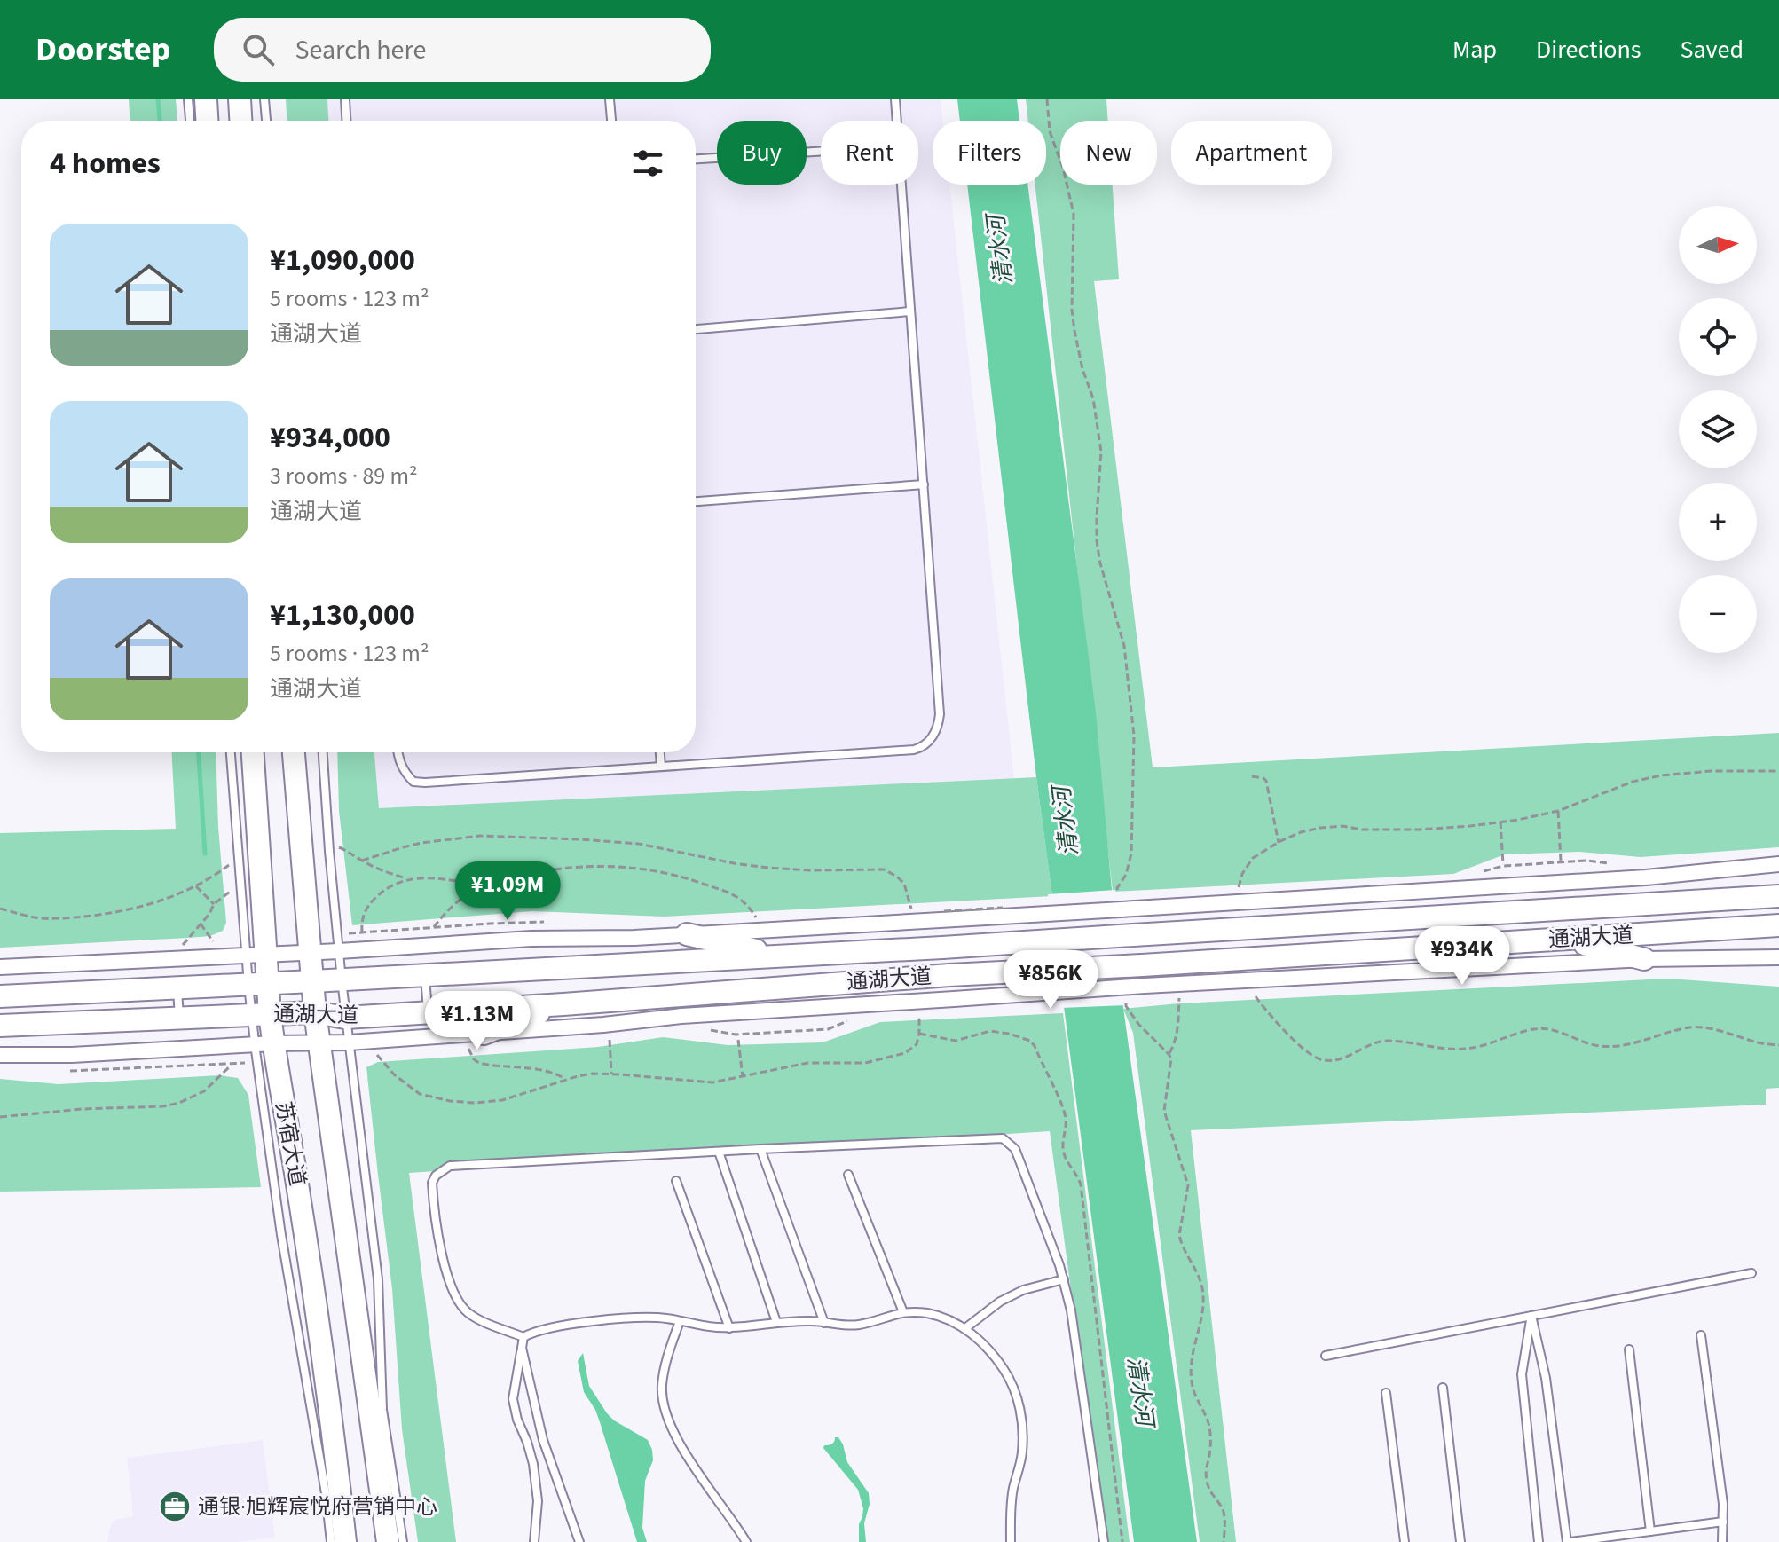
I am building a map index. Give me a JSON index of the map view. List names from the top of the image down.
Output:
{
  "streets": {
    "main road": ["通湖大道", "苏宿大道"]
  },
  "crossings": [
    ["通湖大道", "苏宿大道"]
  ],
  "water": ["清水河"],
  "places": {
    "office": ["通银·旭辉宸悦府营销中心"]
  },
  "north": "right",
  "page": {
    "header": "Doorstep",
    "search": "Search here",
    "nav": ["Map", "Directions", "Saved"],
    "chip": [
      "Buy",
      "Rent",
      "Filters",
      "New",
      "Apartment"
    ],
    "heading": "4 homes",
    "map_buttons": ["+", "−"],
    "list": [
      {
        "name": "¥1,090,000",
        "note": "5 rooms · 123 m² · 通湖大道"
      },
      {
        "name": "¥934,000",
        "note": "3 rooms · 89 m² · 通湖大道"
      },
      {
        "name": "¥1,130,000",
        "note": "5 rooms · 123 m² · 通湖大道"
      }
    ],
    "price": [
      "¥1.09M",
      "¥934K",
      "¥856K",
      "¥1.13M"
    ]
  }
}
